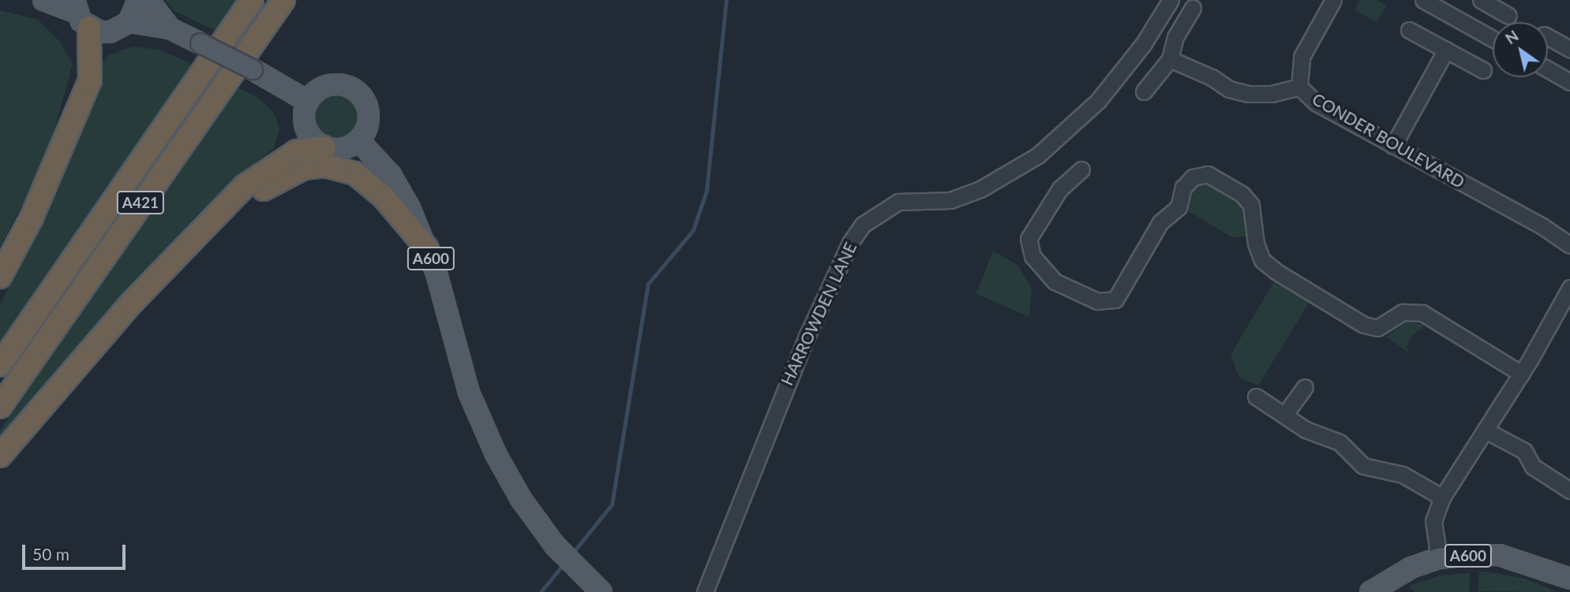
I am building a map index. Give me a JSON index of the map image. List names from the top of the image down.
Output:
{
  "streets": {
    "highway": ["A421"],
    "main road": ["A600"],
    "street": ["CONDER BOULEVARD", "HARROWDEN LANE"]
  },
  "scale_bar": "50 m",
  "north": "top left"
}
